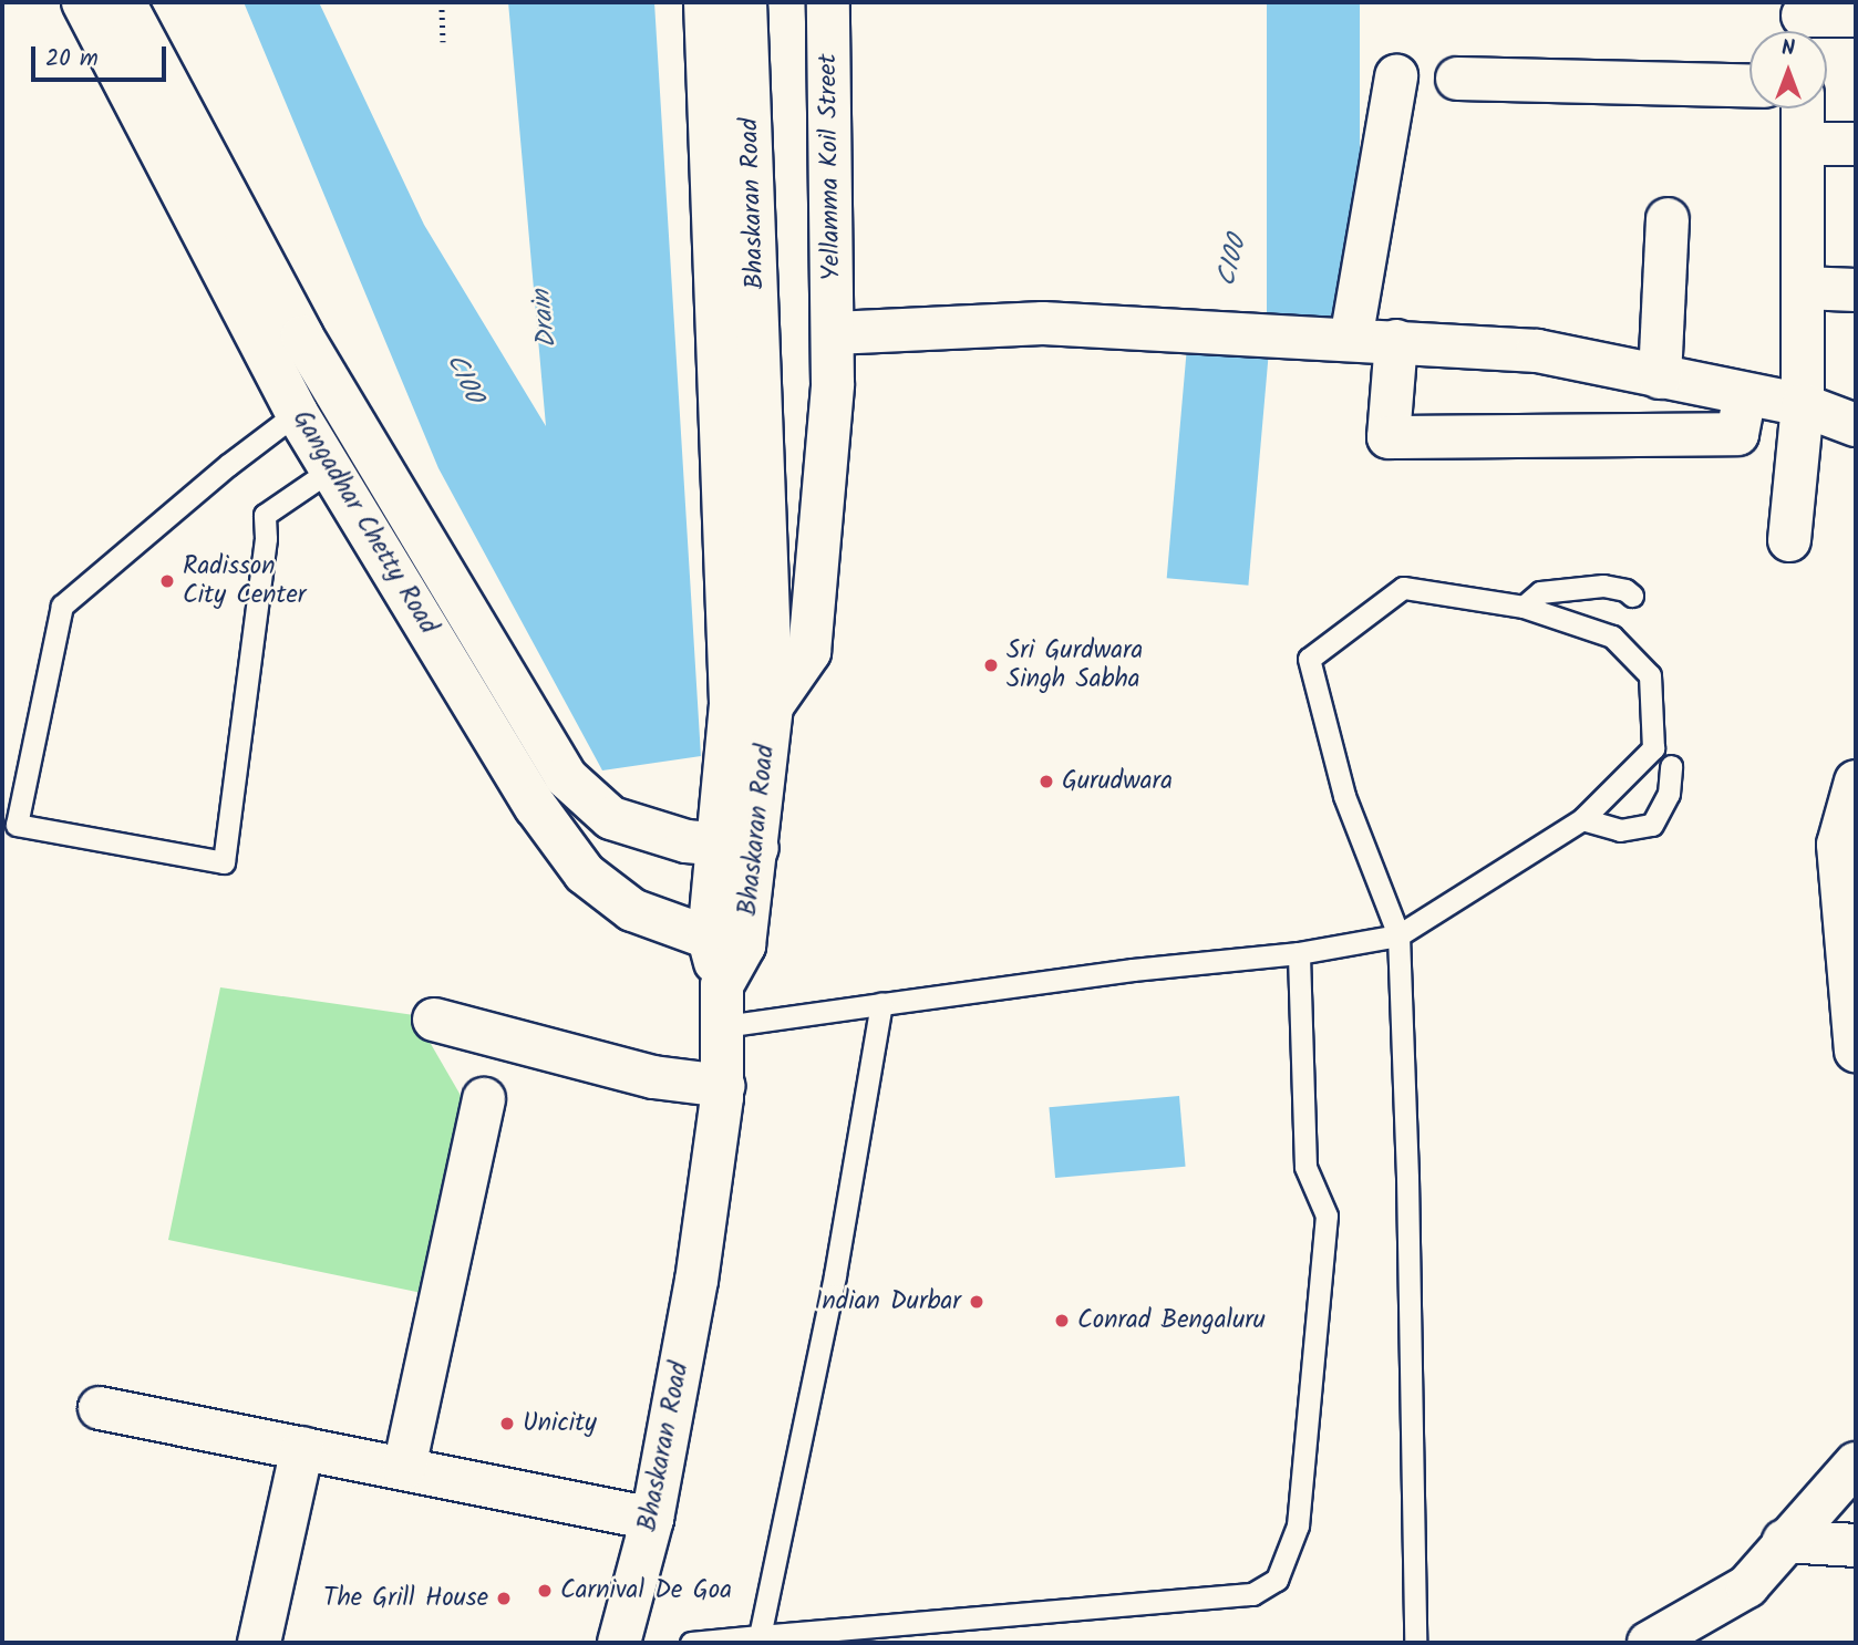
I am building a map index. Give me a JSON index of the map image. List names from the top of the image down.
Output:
{
  "streets": {
    "street": ["Yellamma Koil Street", "Bhaskaran Road", "Gangadhar Chetty Road"]
  },
  "crossings": [
    ["Yellamma Koil Street", "Bhaskaran Road"],
    ["Bhaskaran Road", "Gangadhar Chetty Road"]
  ],
  "water": ["C100", "Drain"],
  "places": [
    "Radisson City Center",
    "Sri Gurdwara Singh Sabha",
    "Gurudwara",
    "Indian Durbar",
    "Conrad Bengaluru",
    "Unicity",
    "Carnival De Goa",
    "The Grill House"
  ],
  "scale_bar": "20 m",
  "north": "top"
}
